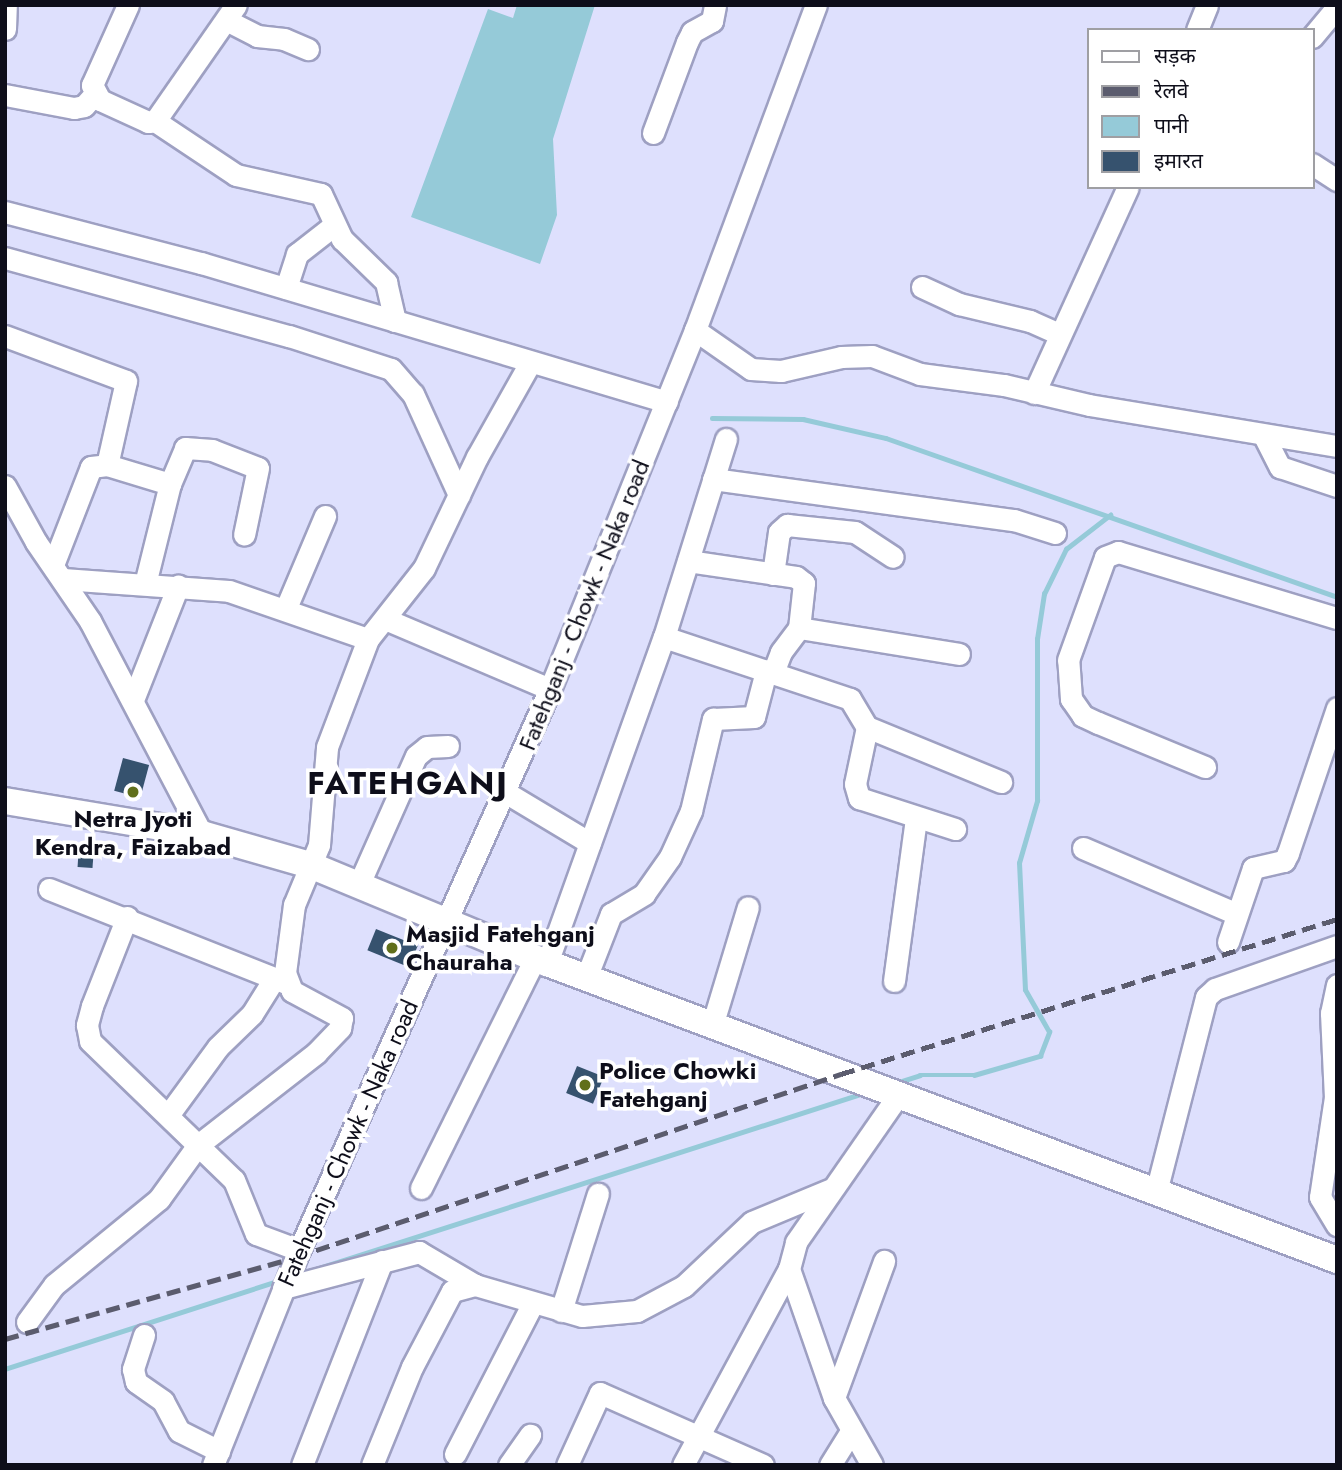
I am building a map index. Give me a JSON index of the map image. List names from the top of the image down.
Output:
{
  "streets": {
    "street": ["Fatehganj - Chowk - Naka road"]
  },
  "districts": ["FATEHGANJ"],
  "places": ["Netra Jyoti Kendra, Faizabad", "Masjid Fatehganj Chauraha", "Police Chowki Fatehganj"],
  "legend": [
    "सड़क",
    "रेलवे",
    "पानी",
    "इमारत"
  ]
}
